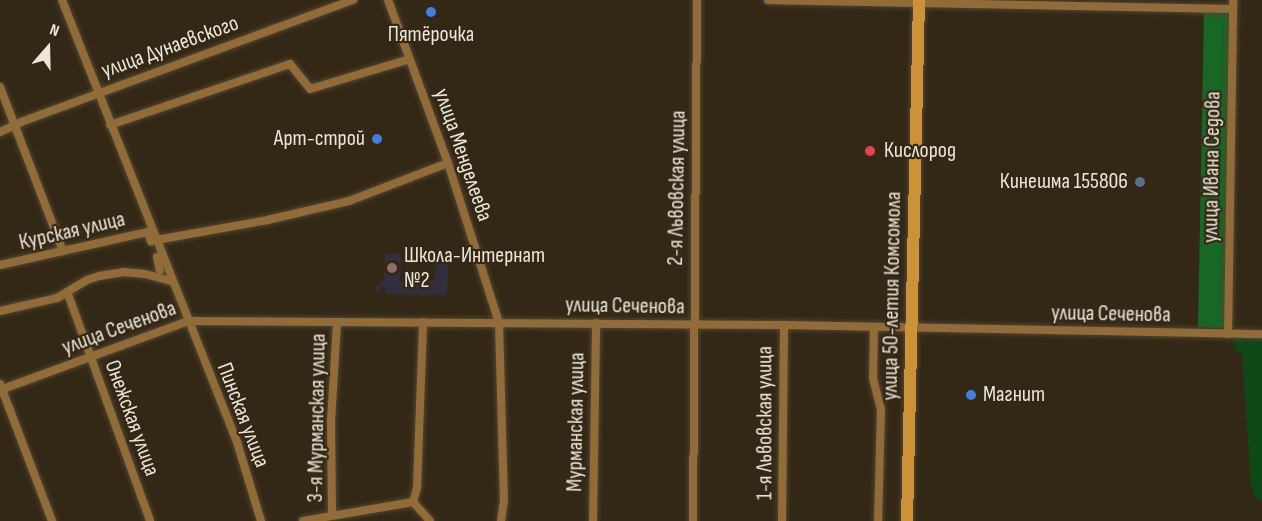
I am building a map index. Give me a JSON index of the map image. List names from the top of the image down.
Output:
{
  "streets": {
    "main road": ["улица 50-летия Комсомола"],
    "street": [
      "улица Дунаевского",
      "улица Менделеева",
      "улица Ивана Седова",
      "2-я Львовская улица",
      "Курская улица",
      "улица Сеченова",
      "Пинская улица",
      "Онежская улица",
      "3-я Мурманская улица",
      "Мурманская улица",
      "1-я Львовская улица"
    ]
  },
  "crossings": [
    ["улица Дунаевского", "Пинская улица"],
    ["улица Менделеева", "улица Сеченова"],
    ["улица Ивана Седова", "улица Сеченова"],
    ["2-я Львовская улица", "улица Сеченова"],
    ["улица 50-летия Комсомола", "улица Сеченова"],
    ["улица Сеченова", "Пинская улица"],
    ["улица Сеченова", "Онежская улица"],
    ["улица Сеченова", "3-я Мурманская улица"],
    ["улица Сеченова", "Мурманская улица"],
    ["улица Сеченова", "1-я Львовская улица"]
  ],
  "places": [
    "Пятёрочка",
    "Арт-строй",
    "Кислород",
    "Кинешма 155806",
    "Школа-Интернат №2",
    "Магнит"
  ],
  "north": "top"
}
